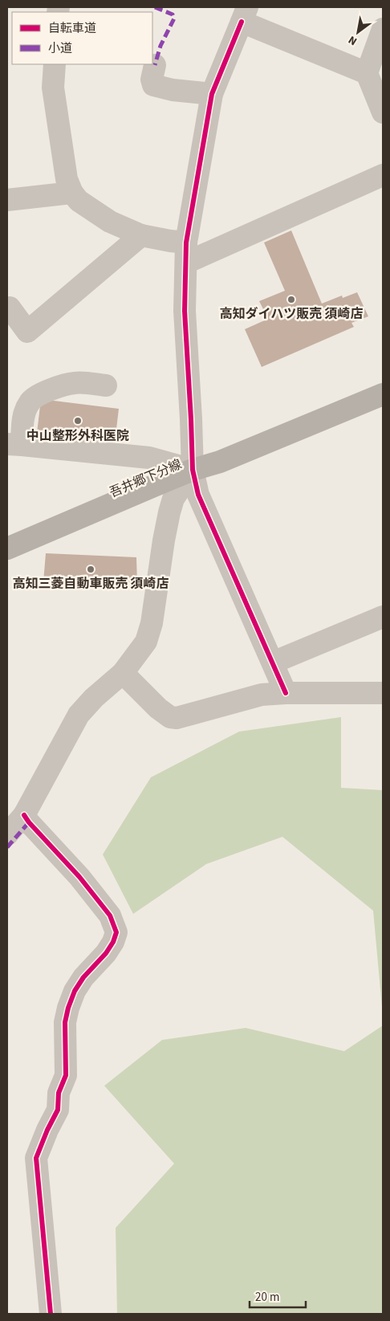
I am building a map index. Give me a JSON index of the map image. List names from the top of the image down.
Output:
{
  "streets": {
    "main road": ["吾井郷下分線"]
  },
  "places": ["高知ダイハツ販売 須崎店", "中山整形外科医院", "高知三菱自動車販売 須崎店"],
  "legend": ["自転車道", "小道"],
  "scale_bar": "20 m",
  "north": "bottom left"
}
